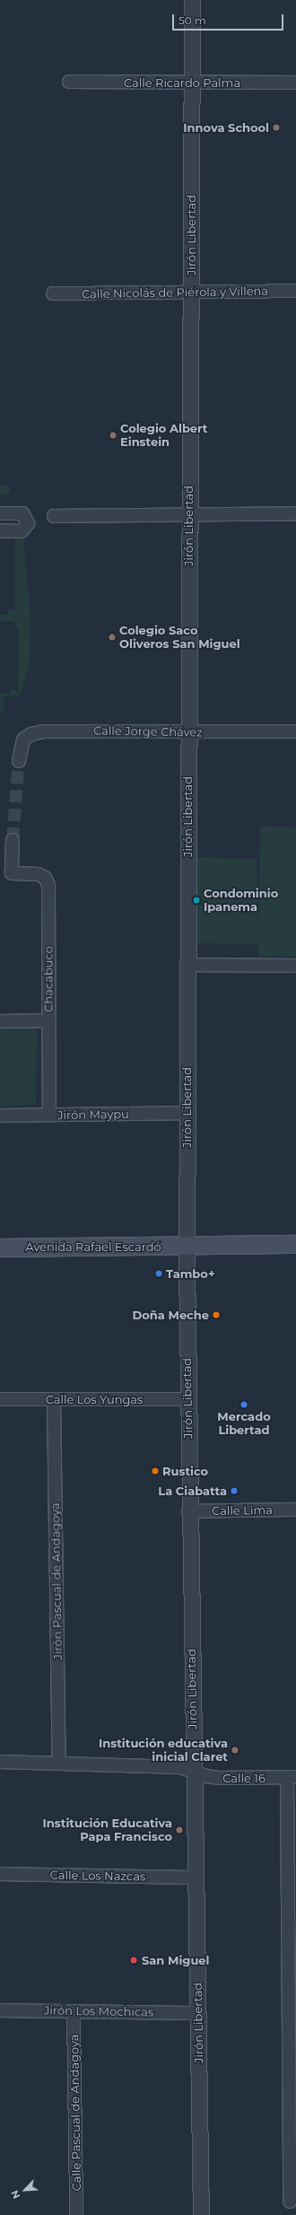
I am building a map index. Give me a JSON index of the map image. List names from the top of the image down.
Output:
{
  "streets": {
    "main road": ["Avenida Rafael Escardó"],
    "street": [
      "Calle Ricardo Palma",
      "Jirón Libertad",
      "Calle Nicolás de Piérola y Villena",
      "Calle Jorge Chávez",
      "Chacabuco",
      "Jirón Maypu",
      "Calle Los Yungas",
      "Calle Lima",
      "Jirón Pascual de Andagoya",
      "Calle 16",
      "Calle Los Nazcas",
      "Jirón Los Mochicas",
      "Calle Pascual de Andagoya"
    ]
  },
  "crossings": [
    ["Calle Ricardo Palma", "Jirón Libertad"],
    ["Jirón Libertad", "Calle Nicolás de Piérola y Villena"],
    ["Jirón Libertad", "Calle Jorge Chávez"],
    ["Jirón Libertad", "Jirón Maypu"],
    ["Jirón Libertad", "Avenida Rafael Escardó"],
    ["Jirón Libertad", "Calle Los Yungas"],
    ["Jirón Libertad", "Calle Lima"],
    ["Jirón Libertad", "Calle 16"],
    ["Jirón Libertad", "Calle Los Nazcas"],
    ["Jirón Libertad", "Jirón Los Mochicas"],
    ["Chacabuco", "Jirón Maypu"],
    ["Calle Los Yungas", "Jirón Pascual de Andagoya"],
    ["Jirón Pascual de Andagoya", "Calle 16"],
    ["Jirón Los Mochicas", "Calle Pascual de Andagoya"]
  ],
  "places": [
    "Innova School",
    "Colegio Albert Einstein",
    "Colegio Saco Oliveros San Miguel",
    "Condominio Ipanema",
    "Tambo+",
    "Doña Meche",
    "Mercado Libertad",
    "Rustico",
    "La Ciabatta",
    "Institución educativa inicial Claret",
    "Institución Educativa Papa Francisco",
    "San Miguel"
  ],
  "scale_bar": "50 m",
  "north": "bottom left"
}
